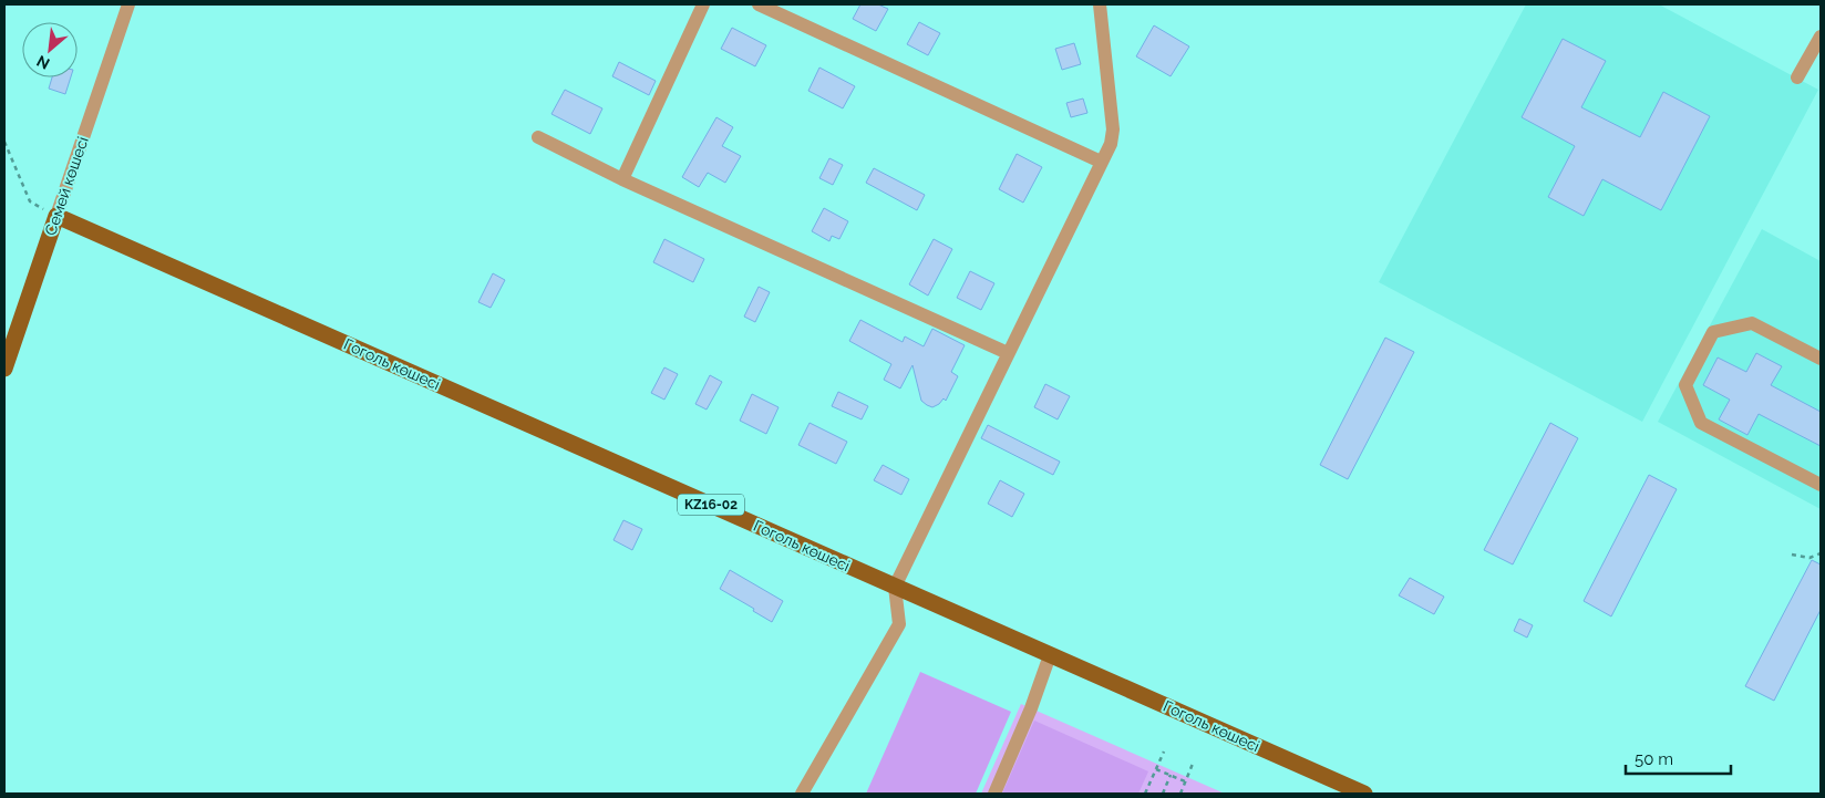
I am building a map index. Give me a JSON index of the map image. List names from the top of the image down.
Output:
{
  "streets": {
    "main road": ["Семей көшесі", "Гоголь көшесі", "KZ16-02"]
  },
  "crossings": [
    ["Семей көшесі", "Гоголь көшесі"]
  ],
  "scale_bar": "50 m",
  "north": "bottom left"
}
